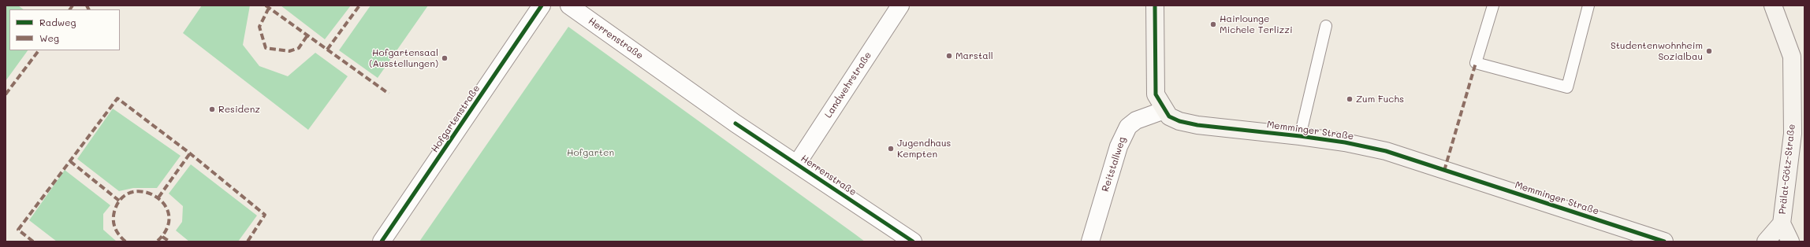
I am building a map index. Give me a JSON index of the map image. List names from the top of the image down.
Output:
{
  "streets": {
    "street": [
      "Herrenstraße",
      "Landwehrstraße",
      "Hofgartenstraße",
      "Memminger Straße",
      "Reitstallweg",
      "Prälat-Götz-Straße"
    ]
  },
  "crossings": [
    ["Herrenstraße", "Landwehrstraße"],
    ["Memminger Straße", "Reitstallweg"]
  ],
  "parks": ["Hofgarten"],
  "places": [
    "Hairlounge Michele Terlizzi",
    "Studentenwohnheim Sozialbau",
    "Marstall",
    "Hofgartensaal (Ausstellungen)",
    "Zum Fuchs",
    "Residenz",
    "Jugendhaus Kempten"
  ],
  "legend": ["Radweg", "Weg"]
}
